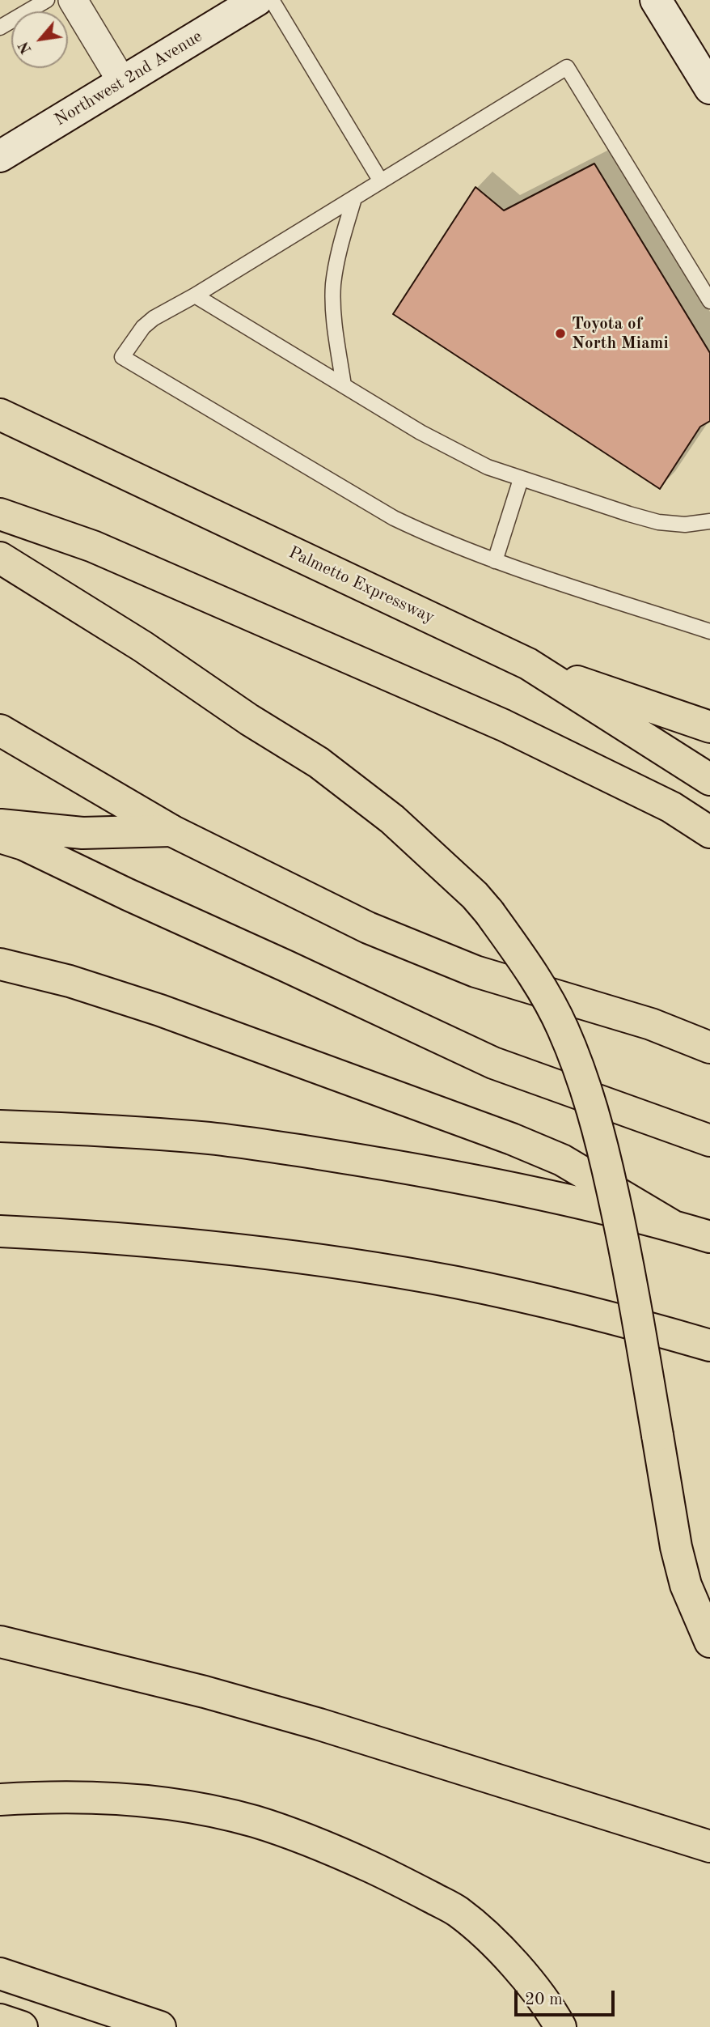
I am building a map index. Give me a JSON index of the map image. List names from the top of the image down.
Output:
{
  "streets": {
    "main road": ["Palmetto Expressway"],
    "street": ["Northwest 2nd Avenue"]
  },
  "places": ["Toyota of North Miami"],
  "scale_bar": "20 m",
  "north": "bottom left"
}
